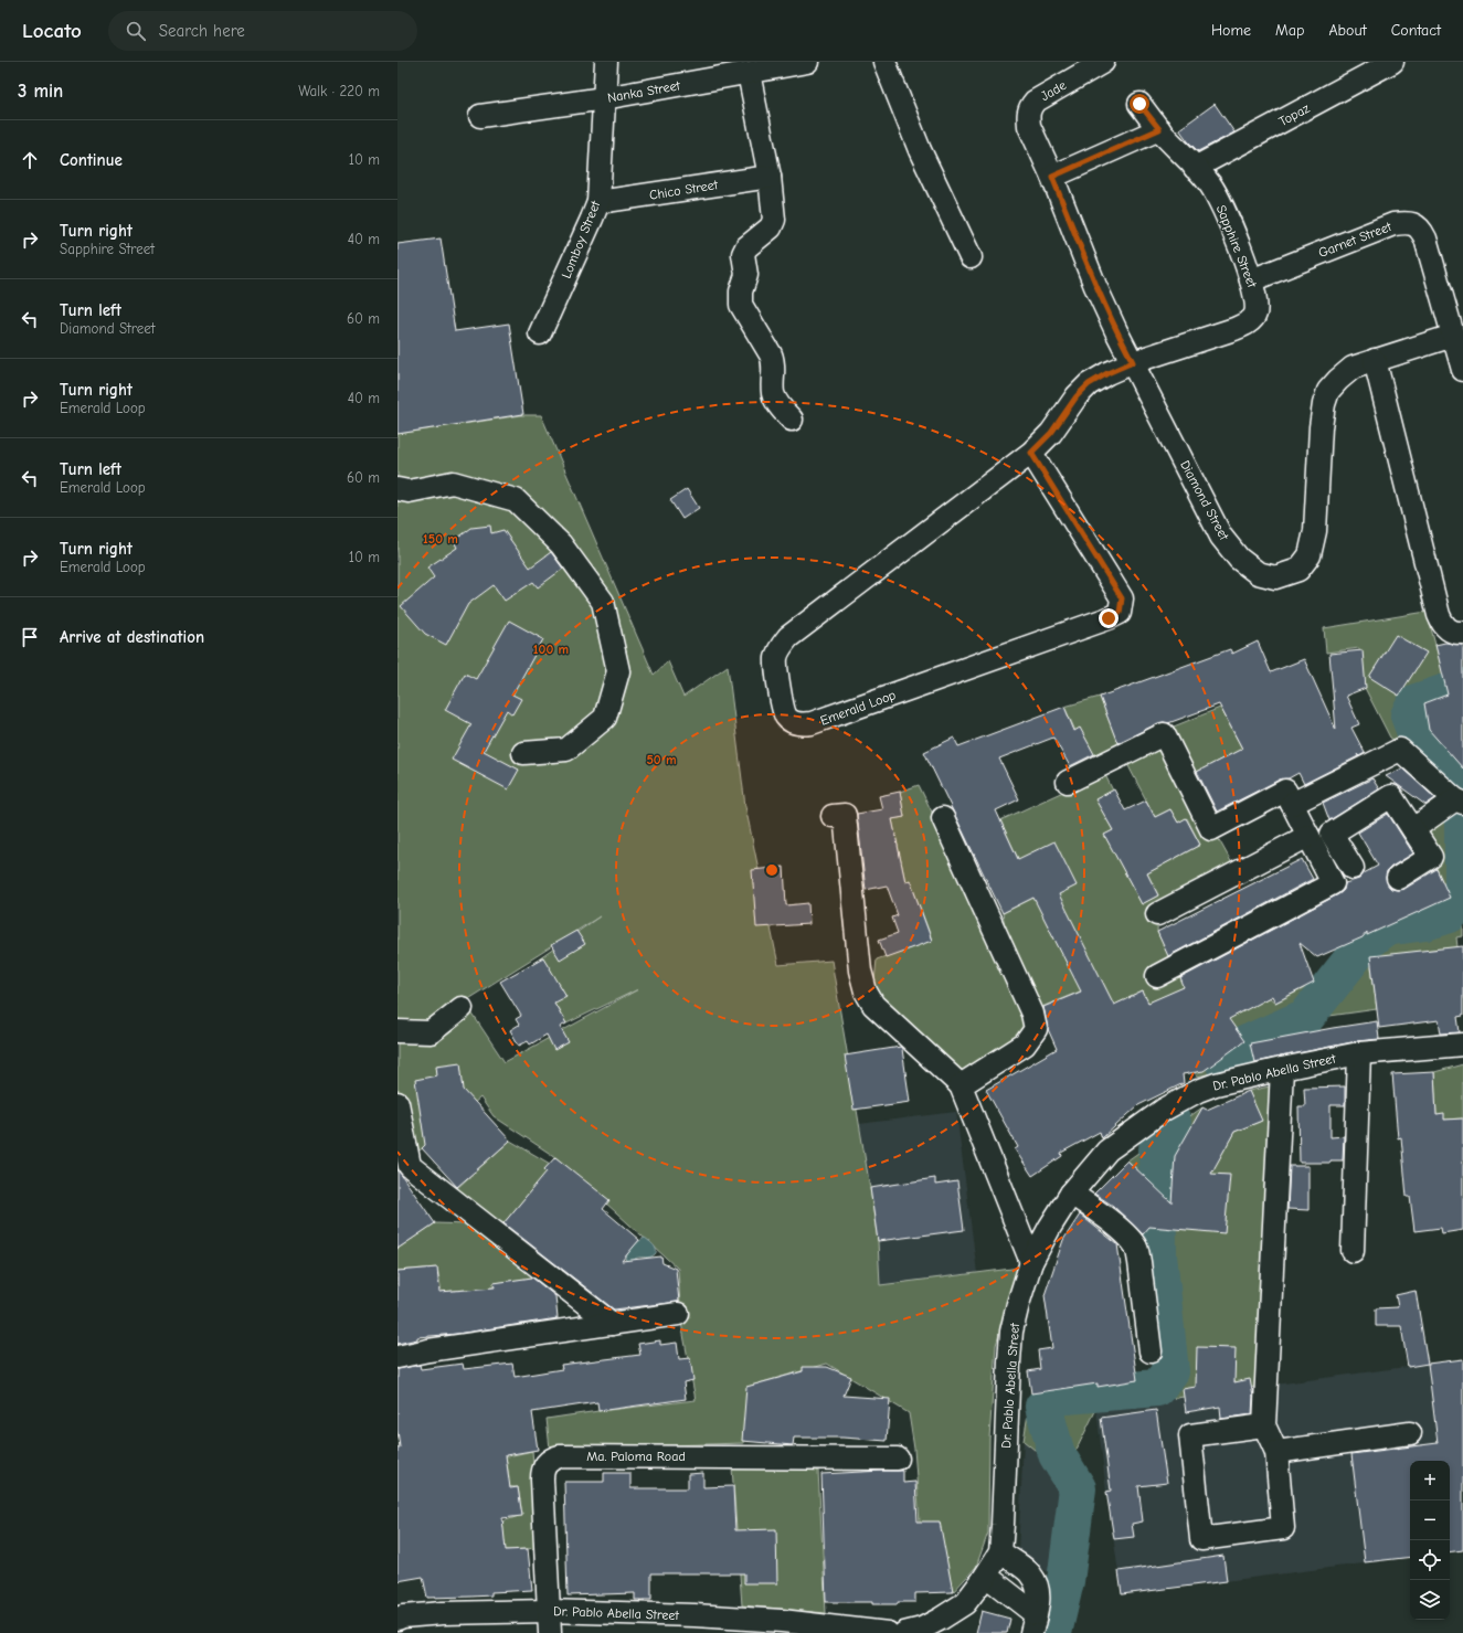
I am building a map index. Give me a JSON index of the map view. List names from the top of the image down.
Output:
{
  "streets": {
    "street": [
      "Jade",
      "Nanka Street",
      "Topaz",
      "Chico Street",
      "Lomboy Street",
      "Garnet Street",
      "Sapphire Street",
      "Diamond Street",
      "Emerald Loop",
      "Dr. Pablo Abella Street",
      "Ma. Paloma Road"
    ]
  },
  "crossings": [
    ["Jade", "Diamond Street"],
    ["Nanka Street", "Lomboy Street"],
    ["Topaz", "Sapphire Street"],
    ["Chico Street", "Lomboy Street"],
    ["Garnet Street", "Sapphire Street"],
    ["Garnet Street", "Diamond Street"],
    ["Sapphire Street", "Diamond Street"],
    ["Sapphire Street", "Emerald Loop"],
    ["Diamond Street", "Emerald Loop"],
    ["Dr. Pablo Abella Street", "Ma. Paloma Road"]
  ],
  "page": {
    "header": "Locato",
    "search": "Search here",
    "nav": [
      "Home",
      "Map",
      "About",
      "Contact"
    ],
    "heading": ["3 min", "Walk · 220 m"],
    "list": [
      ["Continue", "10 m"],
      ["Turn right", "Sapphire Street", "40 m"],
      ["Turn left", "Diamond Street", "60 m"],
      ["Turn right", "Emerald Loop", "40 m"],
      ["Turn left", "Emerald Loop", "60 m"],
      ["Turn right", "Emerald Loop", "10 m"],
      "Arrive at destination"
    ],
    "map_buttons": ["+", "−"]
  },
  "rings": ["150 m", "100 m", "50 m"]
}
